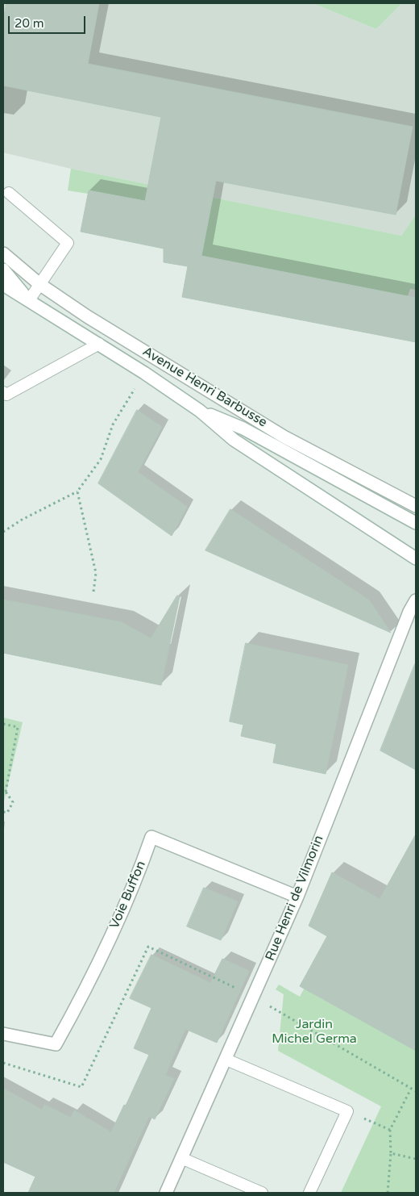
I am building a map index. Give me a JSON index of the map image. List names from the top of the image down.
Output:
{
  "streets": {
    "street": ["Avenue Henri Barbusse", "Voie Buffon", "Rue Henri de Vilmorin"]
  },
  "crossings": [
    ["Voie Buffon", "Rue Henri de Vilmorin"]
  ],
  "parks": ["Jardin Michel Germa"],
  "scale_bar": "20 m"
}
